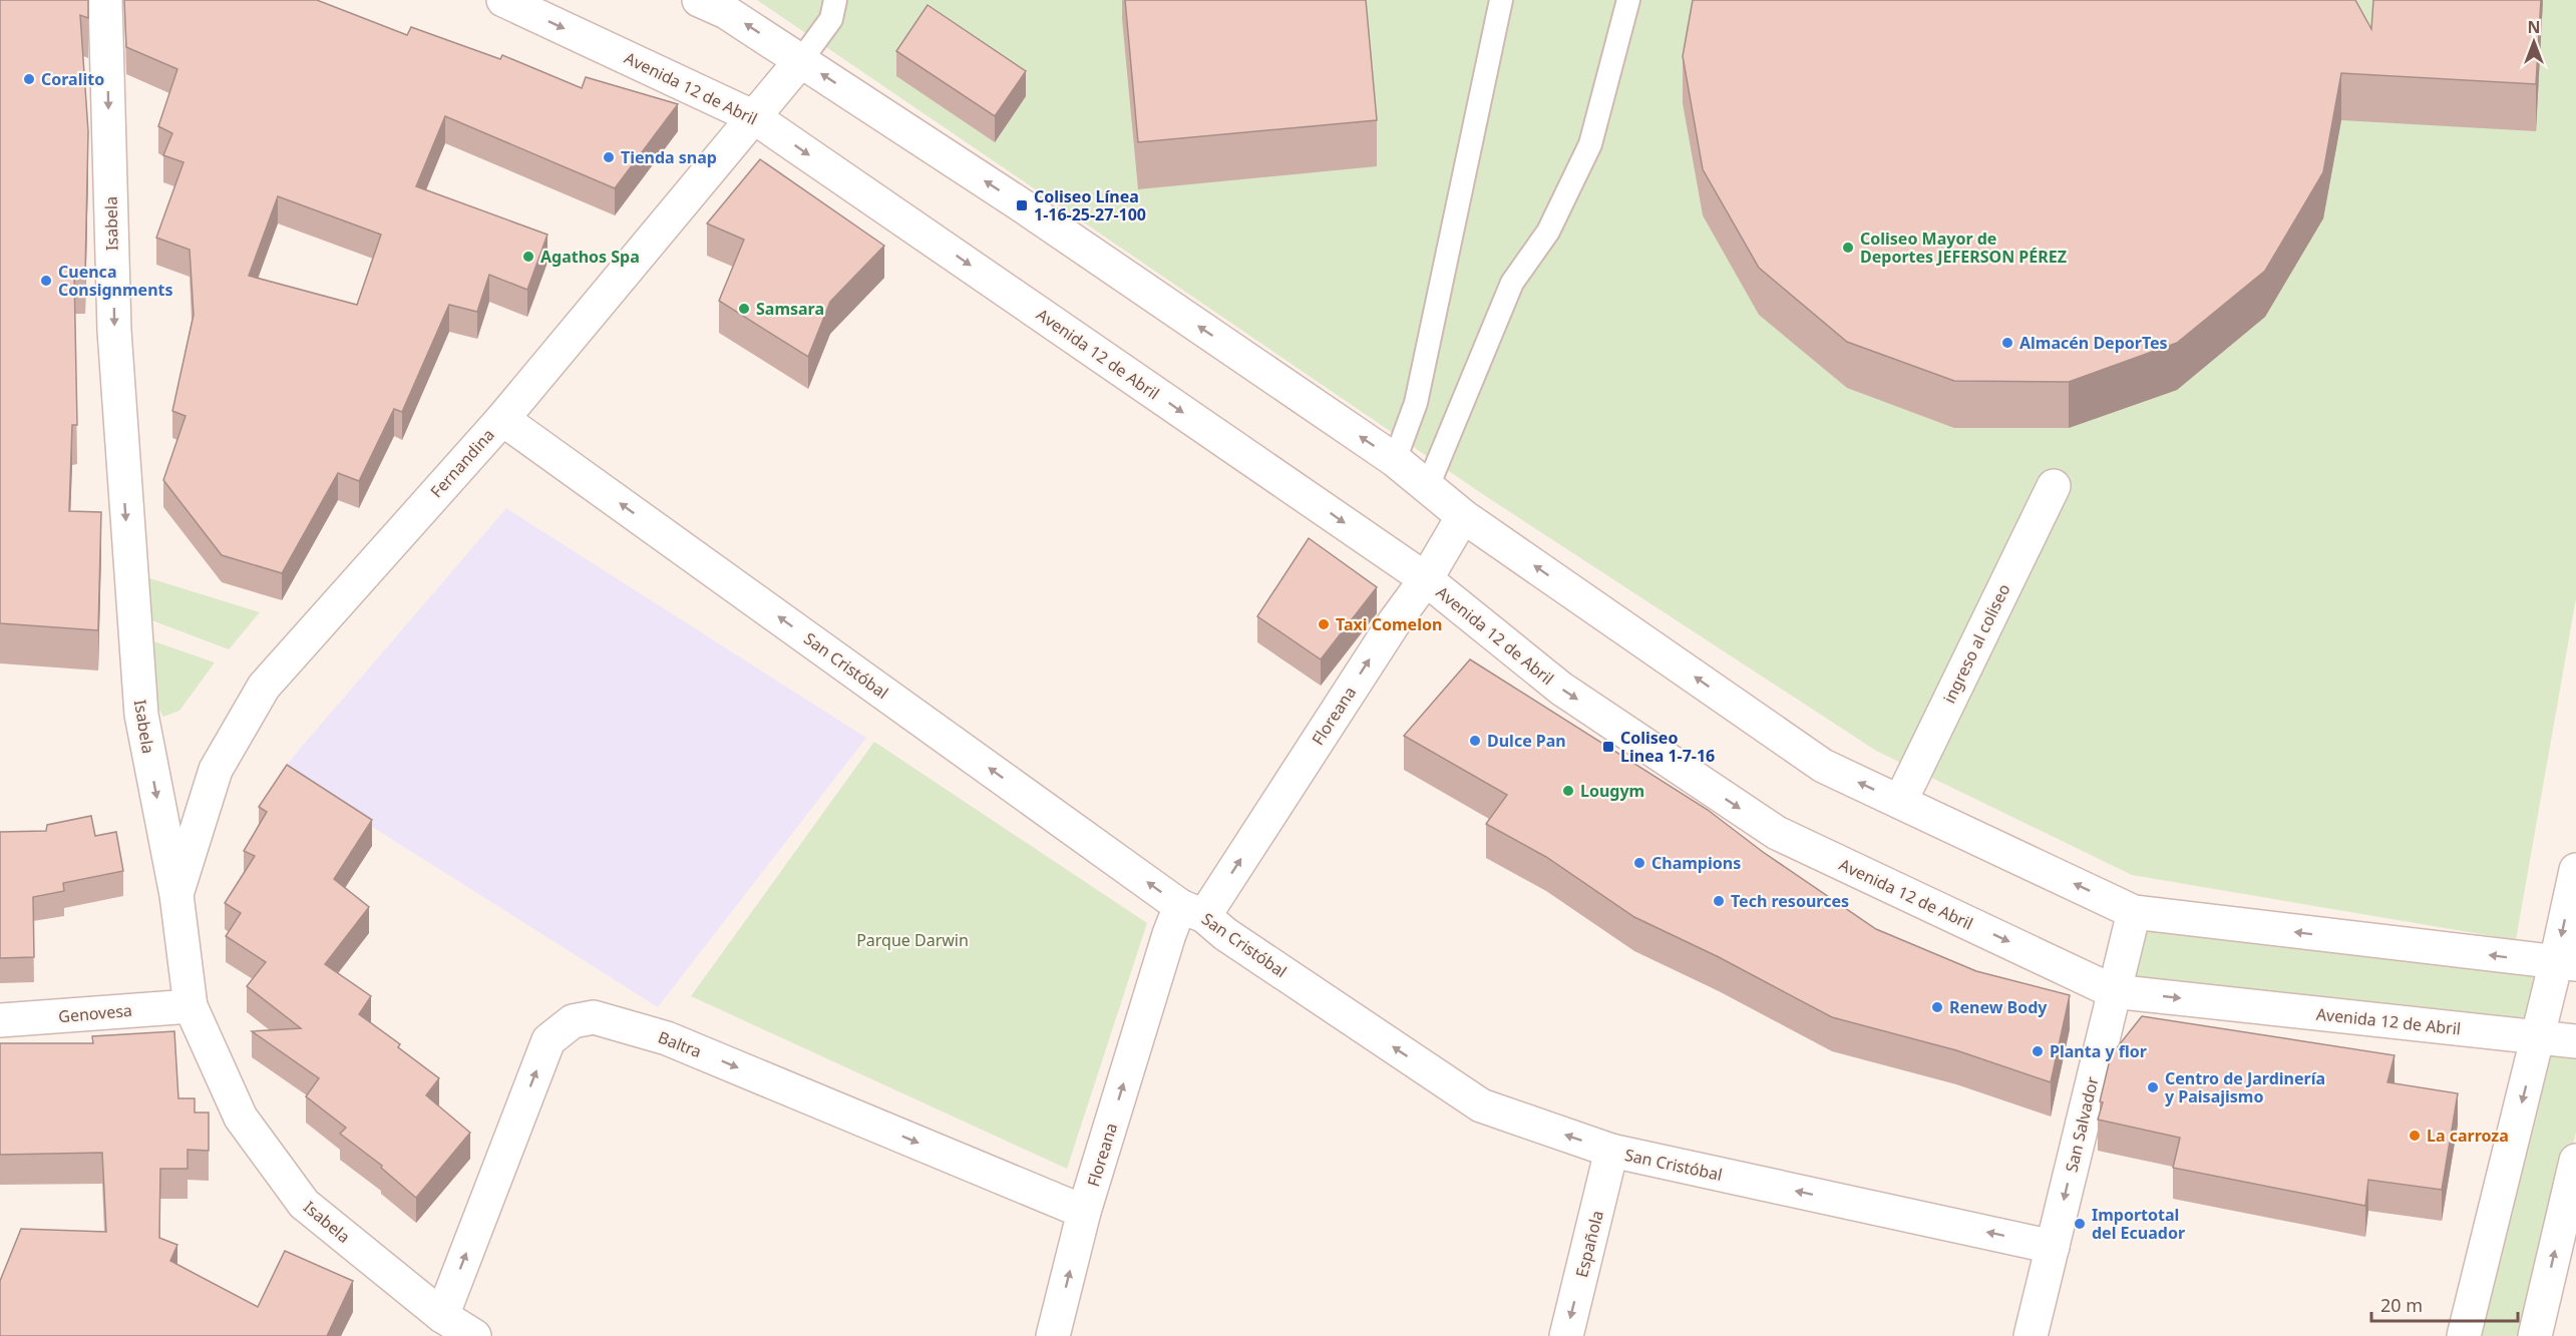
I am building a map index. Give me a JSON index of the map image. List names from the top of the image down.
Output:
{
  "streets": {
    "street": [
      "Avenida 12 de Abril",
      "Isabela",
      "Fernandina",
      "ingreso al coliseo",
      "San Cristóbal",
      "Floreana",
      "Genovesa",
      "Baltra",
      "San Salvador",
      "Española"
    ]
  },
  "crossings": [
    ["Avenida 12 de Abril", "Fernandina"],
    ["Avenida 12 de Abril", "Floreana"],
    ["Avenida 12 de Abril", "San Salvador"],
    ["Isabela", "Fernandina"],
    ["Isabela", "Genovesa"],
    ["Isabela", "Baltra"],
    ["Fernandina", "San Cristóbal"],
    ["San Cristóbal", "Floreana"],
    ["San Cristóbal", "San Salvador"],
    ["San Cristóbal", "Española"],
    ["Floreana", "Baltra"]
  ],
  "one_way": [
    "Isabela",
    "San Cristóbal",
    "Floreana",
    "San Salvador",
    "Española"
  ],
  "parks": ["Parque Darwin"],
  "places": {
    "other": [
      "Coralito",
      "Tienda snap",
      "Coliseo Mayor de Deportes JEFERSON PÉREZ",
      "Agathos Spa",
      "Cuenca Consignments",
      "Samsara",
      "Almacén DeporTes",
      "Taxi Comelon",
      "Dulce Pan",
      "Lougym",
      "Champions",
      "Tech resources",
      "Renew Body",
      "Planta y flor",
      "Centro de Jardinería y Paisajismo",
      "La carroza",
      "Importotal del Ecuador"
    ],
    "transit": ["Coliseo Línea 1-16-25-27-100", "Coliseo Linea 1-7-16"]
  },
  "scale_bar": "20 m",
  "north": "top"
}
